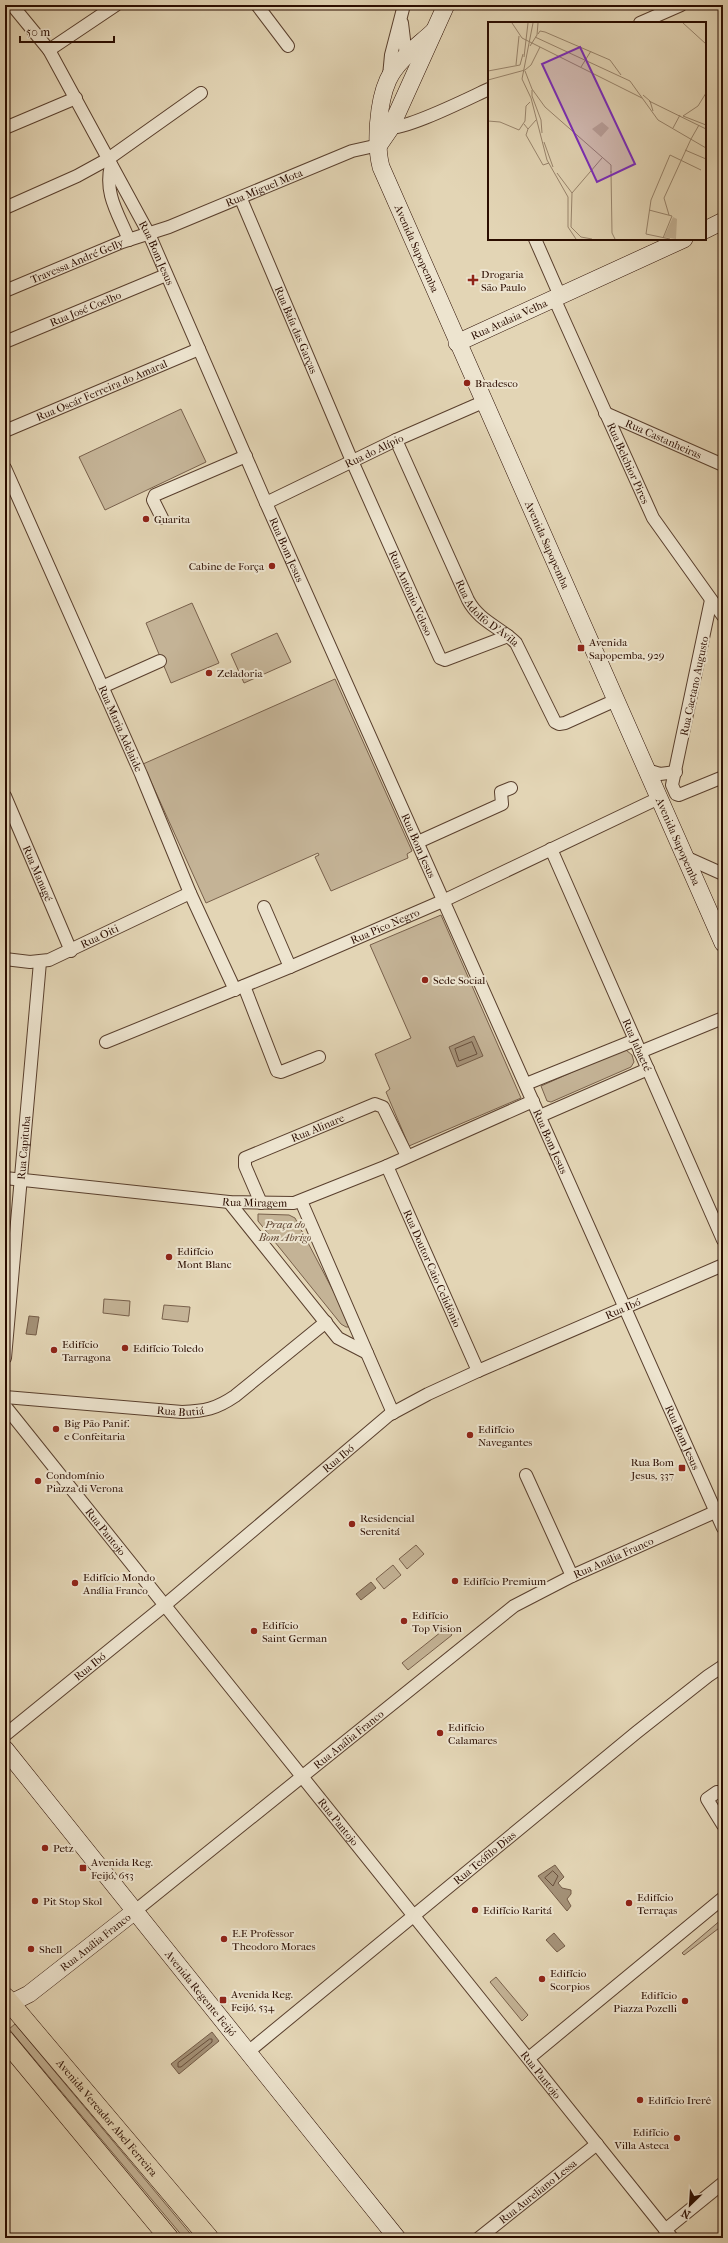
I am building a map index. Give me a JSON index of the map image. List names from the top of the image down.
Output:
{
  "streets": {
    "main road": [
      "Avenida Sapopemba",
      "Rua Atalaia Velha",
      "Rua Anália Franco",
      "Avenida Regente Feijó",
      "Avenida Vereador Abel Ferreira"
    ],
    "street": [
      "Rua Miguel Mota",
      "Rua Bom Jesus",
      "Travessa André Gelly",
      "Rua José Coelho",
      "Rua Baía das Garças",
      "Rua Oscár Ferreira do Amaral",
      "Rua Castanheiras",
      "Rua do Alípio",
      "Rua Belchior Pires",
      "Rua Antônio Veloso",
      "Rua Adolfo D'Ávila",
      "Rua Caetano Augusto",
      "Rua Maria Adelaide",
      "Rua Managé",
      "Rua Pico Negro",
      "Rua Oiti",
      "Rua Jabaeté",
      "Rua Alinare",
      "Rua Capituba",
      "Rua Miragem",
      "Rua Doutor Caio Celidônio",
      "Rua Ibó",
      "Rua Butiá",
      "Rua Pantojo",
      "Rua Teófilo Dias",
      "Rua Aureliano Lessa"
    ]
  },
  "crossings": [
    ["Rua Miguel Mota", "Avenida Sapopemba"],
    ["Rua Miguel Mota", "Rua Bom Jesus"],
    ["Rua Miguel Mota", "Travessa André Gelly"],
    ["Rua Miguel Mota", "Rua Baía das Garças"],
    ["Avenida Sapopemba", "Rua Atalaia Velha"],
    ["Avenida Sapopemba", "Rua do Alípio"],
    ["Avenida Sapopemba", "Rua Adolfo D'Ávila"],
    ["Avenida Sapopemba", "Rua Pico Negro"],
    ["Rua Bom Jesus", "Travessa André Gelly"],
    ["Rua Bom Jesus", "Rua José Coelho"],
    ["Rua Bom Jesus", "Rua Oscár Ferreira do Amaral"],
    ["Rua Bom Jesus", "Rua do Alípio"],
    ["Rua Bom Jesus", "Rua Pico Negro"],
    ["Rua Bom Jesus", "Rua Miragem"],
    ["Rua Bom Jesus", "Rua Ibó"],
    ["Rua Bom Jesus", "Rua Anália Franco"],
    ["Rua Atalaia Velha", "Rua Belchior Pires"],
    ["Rua Baía das Garças", "Rua do Alípio"],
    ["Rua Baía das Garças", "Rua Antônio Veloso"],
    ["Rua Castanheiras", "Rua Belchior Pires"],
    ["Rua do Alípio", "Rua Antônio Veloso"],
    ["Rua do Alípio", "Rua Adolfo D'Ávila"],
    ["Rua Belchior Pires", "Rua Caetano Augusto"],
    ["Rua Antônio Veloso", "Rua Adolfo D'Ávila"],
    ["Rua Maria Adelaide", "Rua Pico Negro"],
    ["Rua Maria Adelaide", "Rua Oiti"],
    ["Rua Managé", "Rua Oiti"],
    ["Rua Pico Negro", "Rua Jabaeté"],
    ["Rua Oiti", "Rua Capituba"],
    ["Rua Alinare", "Rua Miragem"],
    ["Rua Capituba", "Rua Miragem"],
    ["Rua Miragem", "Rua Doutor Caio Celidônio"],
    ["Rua Doutor Caio Celidônio", "Rua Ibó"],
    ["Rua Ibó", "Rua Pantojo"],
    ["Rua Pantojo", "Rua Anália Franco"],
    ["Rua Pantojo", "Rua Teófilo Dias"],
    ["Rua Pantojo", "Rua Aureliano Lessa"],
    ["Rua Anália Franco", "Avenida Regente Feijó"],
    ["Rua Anália Franco", "Avenida Vereador Abel Ferreira"],
    ["Rua Teófilo Dias", "Avenida Regente Feijó"]
  ],
  "parks": ["Praça do Bom Abrigo"],
  "places": {
    "health": ["Drogaria São Paulo"],
    "other": [
      "Bradesco",
      "Guarita",
      "Cabine de Força",
      "Zeladoria",
      "Sede Social",
      "Edifício Mont Blanc",
      "Edifício Toledo",
      "Edifício Tarragona",
      "Big Pão Panif. e Confeitaria",
      "Edifício Navegantes",
      "Condomínio Piazza di Verona",
      "Residencial Serenitá",
      "Edifício Premium",
      "Edifício Mondo Anália Franco",
      "Edifício Top Vision",
      "Edifício Saint German",
      "Edifício Calamares",
      "Petz",
      "Pit Stop Skol",
      "Edifício Terraças",
      "Edifício Raritá",
      "E.E Professor Theodoro Moraes",
      "Shell",
      "Edifício Scorpios",
      "Edifício Piazza Pozelli",
      "Edifício Irerê",
      "Edifício Villa Asteca"
    ],
    "transit": [
      "Avenida Sapopemba, 929",
      "Rua Bom Jesus, 337",
      "Avenida Reg. Feijó, 653",
      "Avenida Reg. Feijó, 534"
    ]
  },
  "scale_bar": "50 m",
  "north": "bottom left"
}
